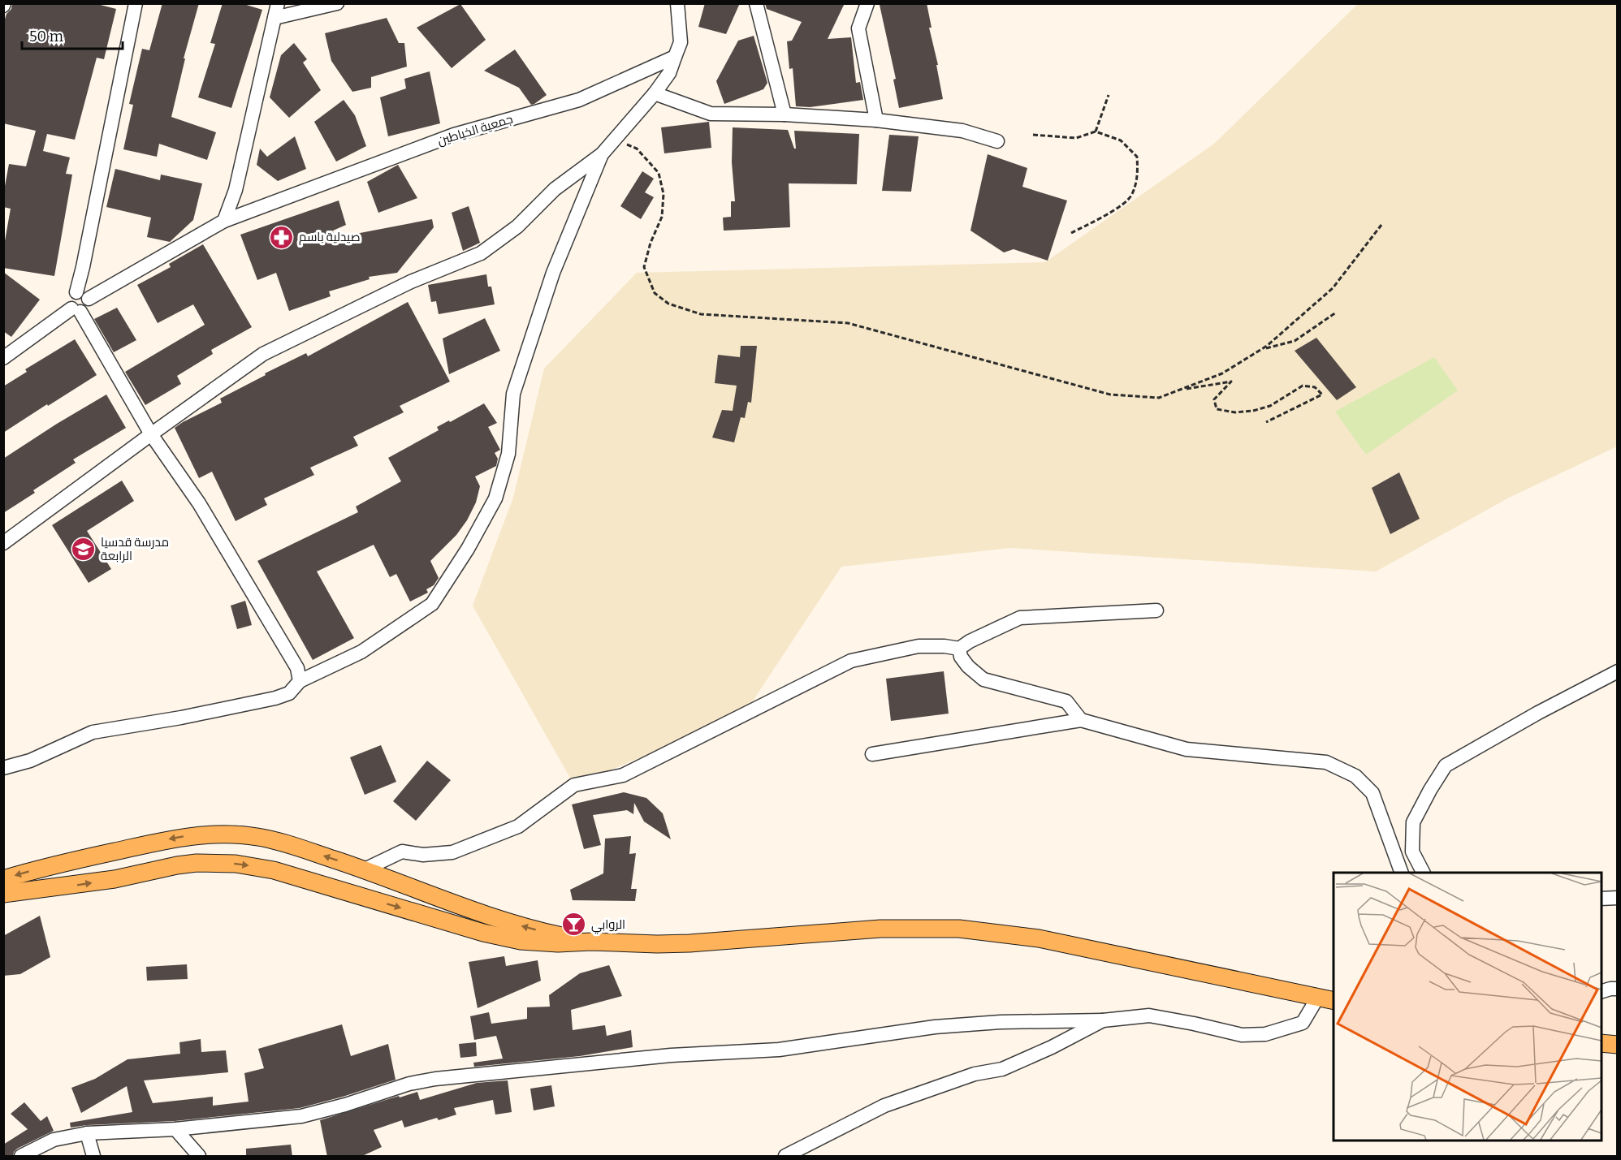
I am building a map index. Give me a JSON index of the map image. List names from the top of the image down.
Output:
{
  "streets": {
    "street": ["جمعية الخياطين"]
  },
  "places": {
    "pharmacy": ["صيدلية باسم"],
    "school or university": ["مدرسة قدسيا الرابعة"],
    "bar": ["الروابي"]
  },
  "scale_bar": "50 m"
}
